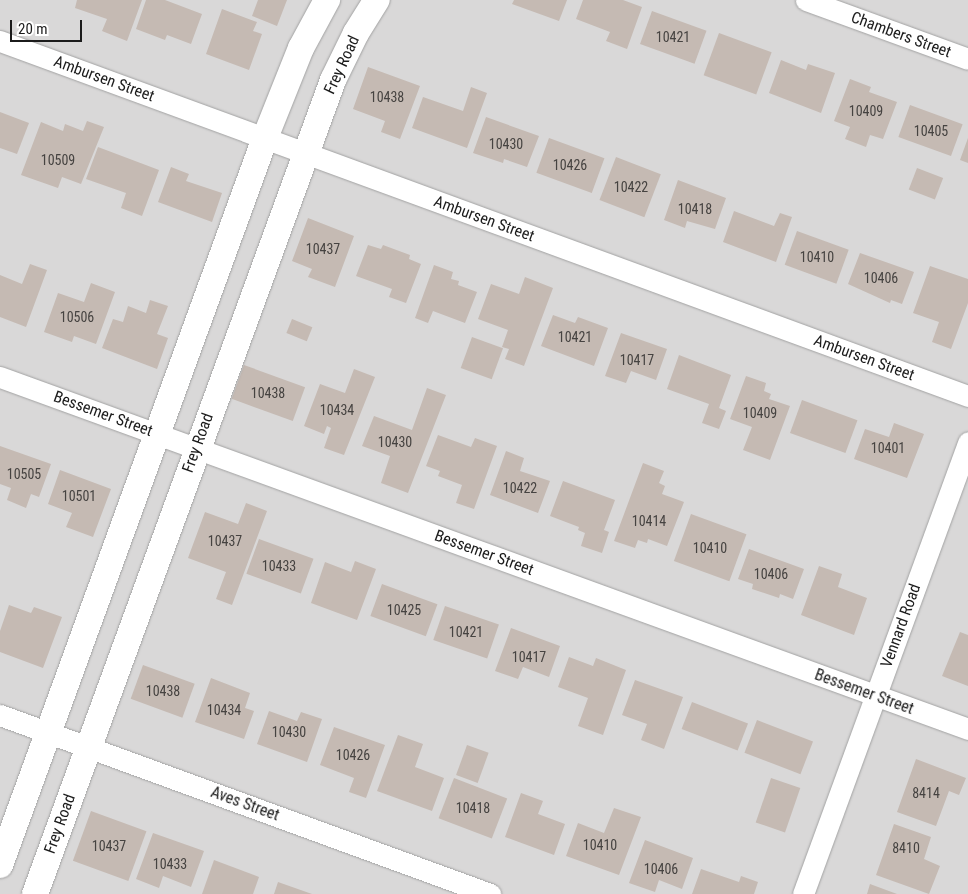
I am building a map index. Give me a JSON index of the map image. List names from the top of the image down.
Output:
{
  "streets": {
    "street": [
      "Chambers Street",
      "Frey Road",
      "Ambursen Street",
      "Bessemer Street",
      "Vennard Road",
      "Aves Street"
    ]
  },
  "crossings": [
    ["Frey Road", "Ambursen Street"],
    ["Frey Road", "Bessemer Street"],
    ["Frey Road", "Aves Street"],
    ["Bessemer Street", "Vennard Road"]
  ],
  "house_numbers": [
    "10421",
    "10438",
    "10409",
    "10405",
    "10430",
    "10509",
    "10426",
    "10422",
    "10418",
    "10437",
    "10410",
    "10406",
    "10506",
    "10421",
    "10417",
    "10438",
    "10434",
    "10409",
    "10430",
    "10401",
    "10505",
    "10422",
    "10501",
    "10414",
    "10437",
    "10410",
    "10433",
    "10406",
    "10425",
    "10421",
    "10417",
    "10438",
    "10434",
    "10430",
    "10426",
    "8414",
    "10418",
    "10410",
    "10437",
    "8410",
    "10433",
    "10406"
  ],
  "scale_bar": "20 m"
}
